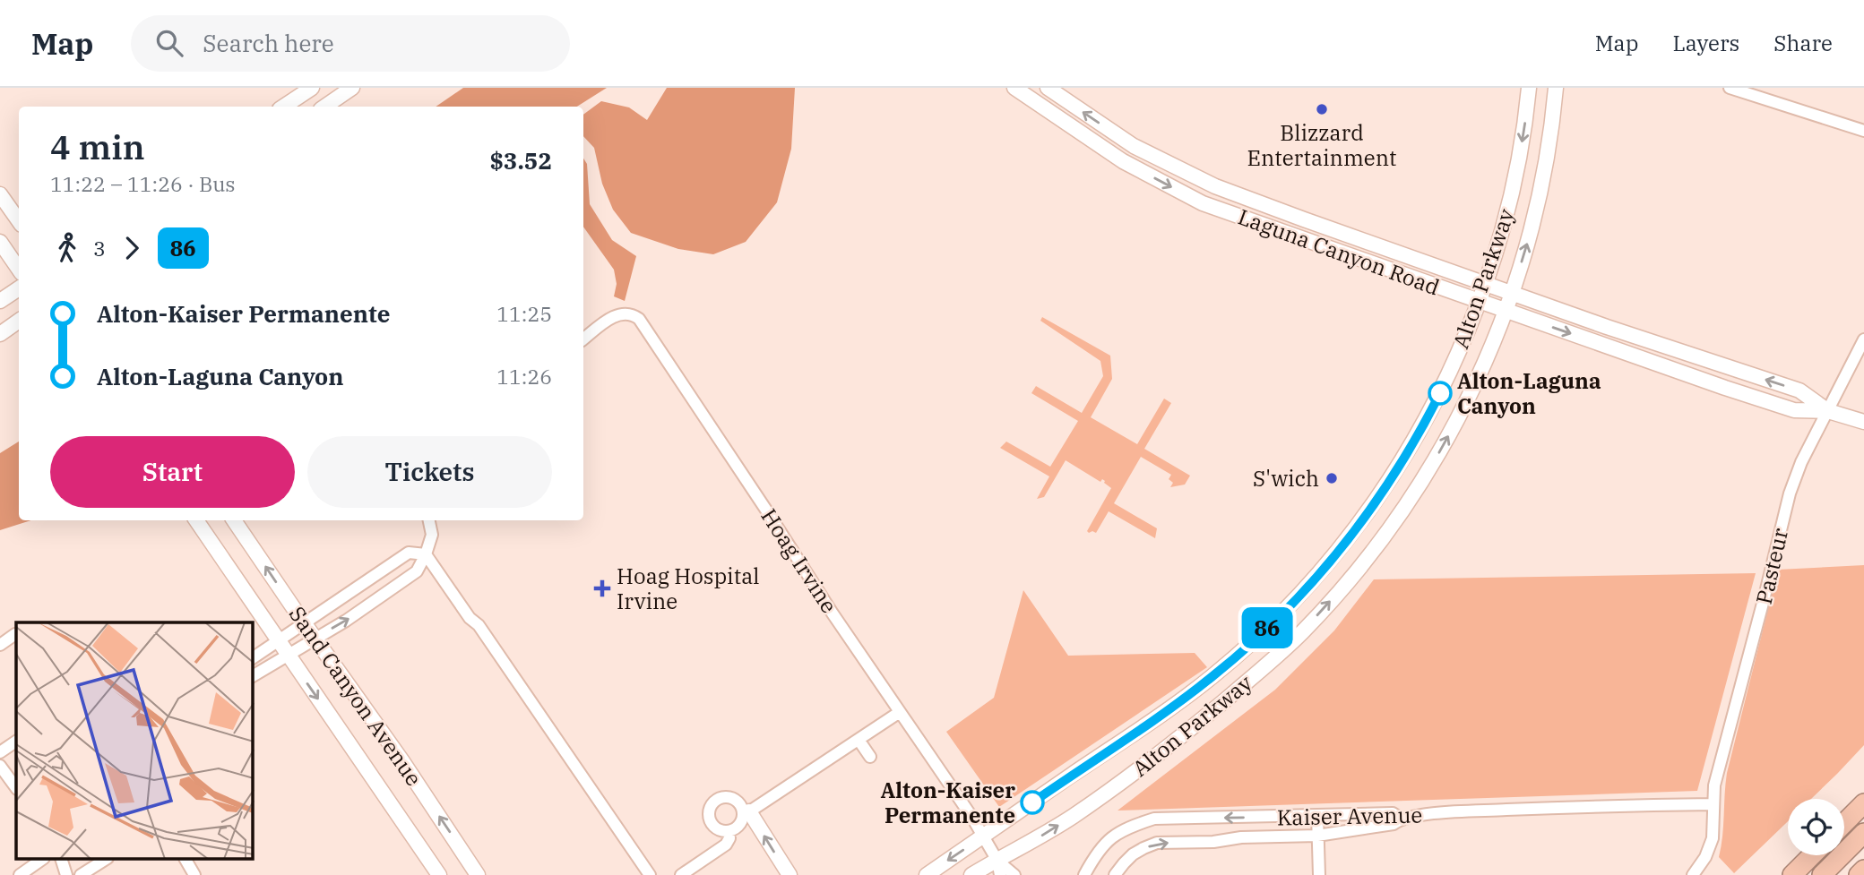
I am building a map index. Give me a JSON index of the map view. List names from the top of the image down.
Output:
{
  "streets": {
    "main road": ["Laguna Canyon Road", "Alton Parkway", "Sand Canyon Avenue"],
    "street": ["Hoag Irvine", "Pasteur", "Kaiser Avenue"]
  },
  "crossings": [
    ["Laguna Canyon Road", "Alton Parkway"],
    ["Laguna Canyon Road", "Pasteur"],
    ["Alton Parkway", "Hoag Irvine"],
    ["Pasteur", "Kaiser Avenue"]
  ],
  "places": {
    "other": [
      "Blizzard Entertainment",
      "Alton-Laguna Canyon",
      "S'wich",
      "Alton-Kaiser Permanente"
    ],
    "health": ["Hoag Hospital Irvine"]
  },
  "lines": ["bus line 86"],
  "page": {
    "header": "Map",
    "search": "Search here",
    "nav": ["Map", "Layers", "Share"],
    "on_map": "86",
    "heading": ["4 min", "11:22 – 11:26 · Bus", "$3.52"],
    "legs": ["3", "86"],
    "list": [
      {
        "name": "Alton-Kaiser Permanente",
        "value": "11:25"
      },
      {
        "name": "Alton-Laguna Canyon",
        "value": "11:26"
      }
    ],
    "buttons": ["Start", "Tickets"]
  }
}
